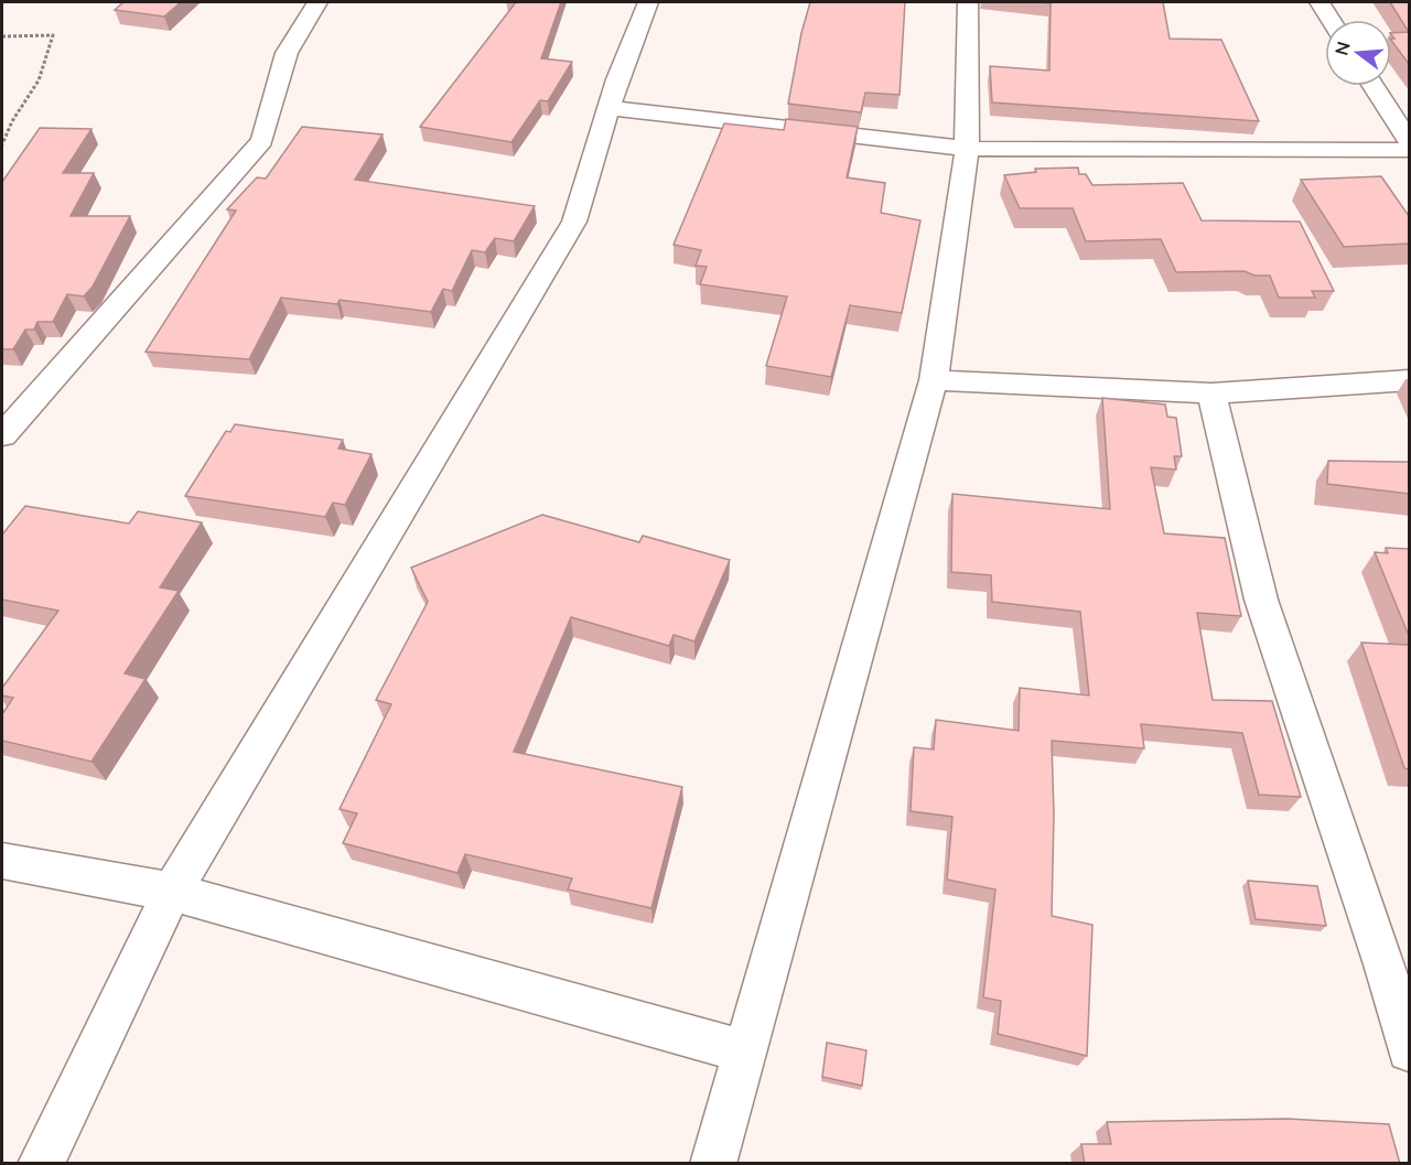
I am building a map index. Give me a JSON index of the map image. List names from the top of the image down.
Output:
{
  "north": "left"
}
